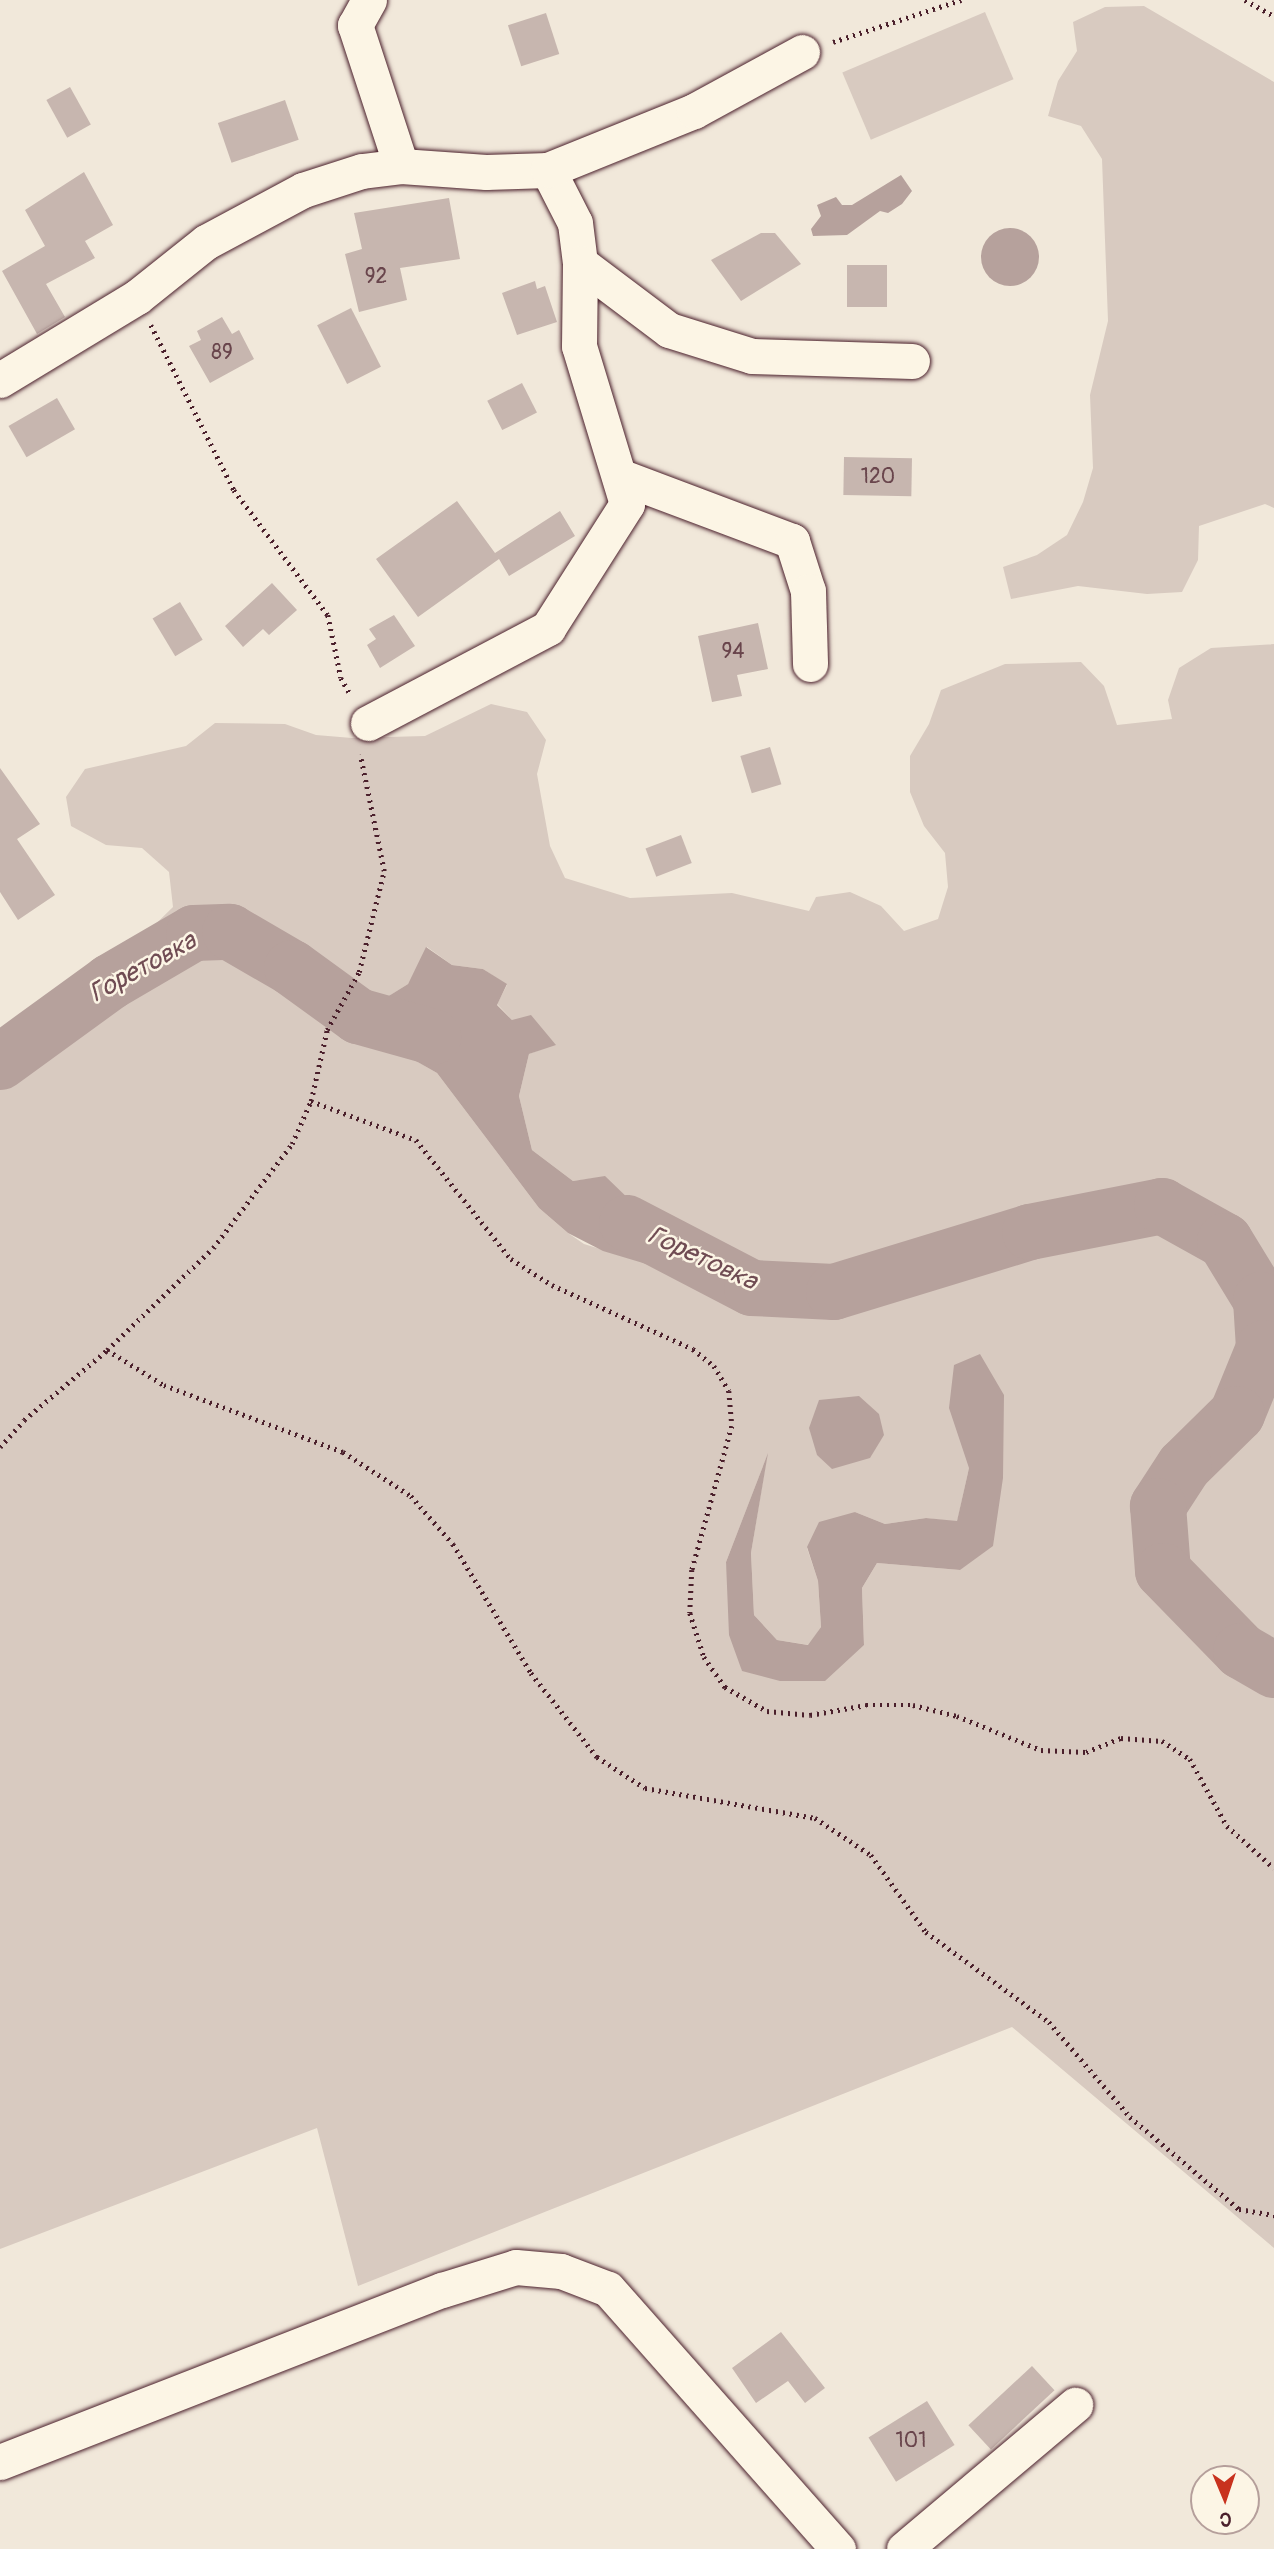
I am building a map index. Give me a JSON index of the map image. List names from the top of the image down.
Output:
{
  "water": ["Горетовка"],
  "house_numbers": [
    "92",
    "89",
    "120",
    "94",
    "101"
  ],
  "north": "bottom"
}
